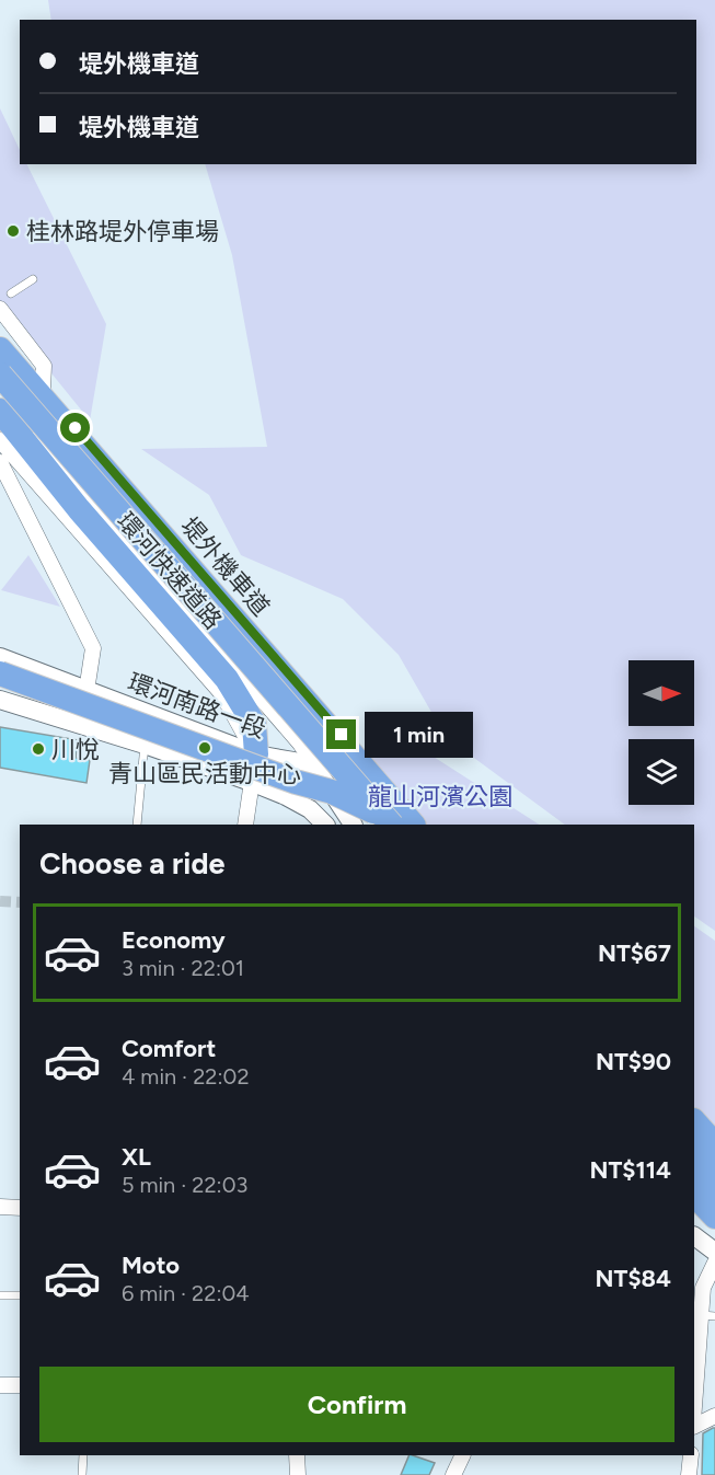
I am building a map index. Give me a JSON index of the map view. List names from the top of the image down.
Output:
{
  "streets": {
    "highway": ["環河快速道路"],
    "street": ["堤外機車道", "環河南路一段"]
  },
  "crossings": [
    ["堤外機車道", "環河快速道路"]
  ],
  "parks": ["龍山河濱公園"],
  "places": ["桂林路堤外停車場", "青山區民活動中心", "川悅"],
  "north": "right",
  "page": {
    "banner": ["堤外機車道", "堤外機車道"],
    "bubble": "1 min",
    "heading": "Choose a ride",
    "list": [
      {
        "name": "Economy",
        "note": "3 min · 22:01",
        "value": "NT$67"
      },
      {
        "name": "Comfort",
        "note": "4 min · 22:02",
        "value": "NT$90"
      },
      {
        "name": "XL",
        "note": "5 min · 22:03",
        "value": "NT$114"
      },
      {
        "name": "Moto",
        "note": "6 min · 22:04",
        "value": "NT$84"
      }
    ],
    "buttons": "Confirm"
  }
}
